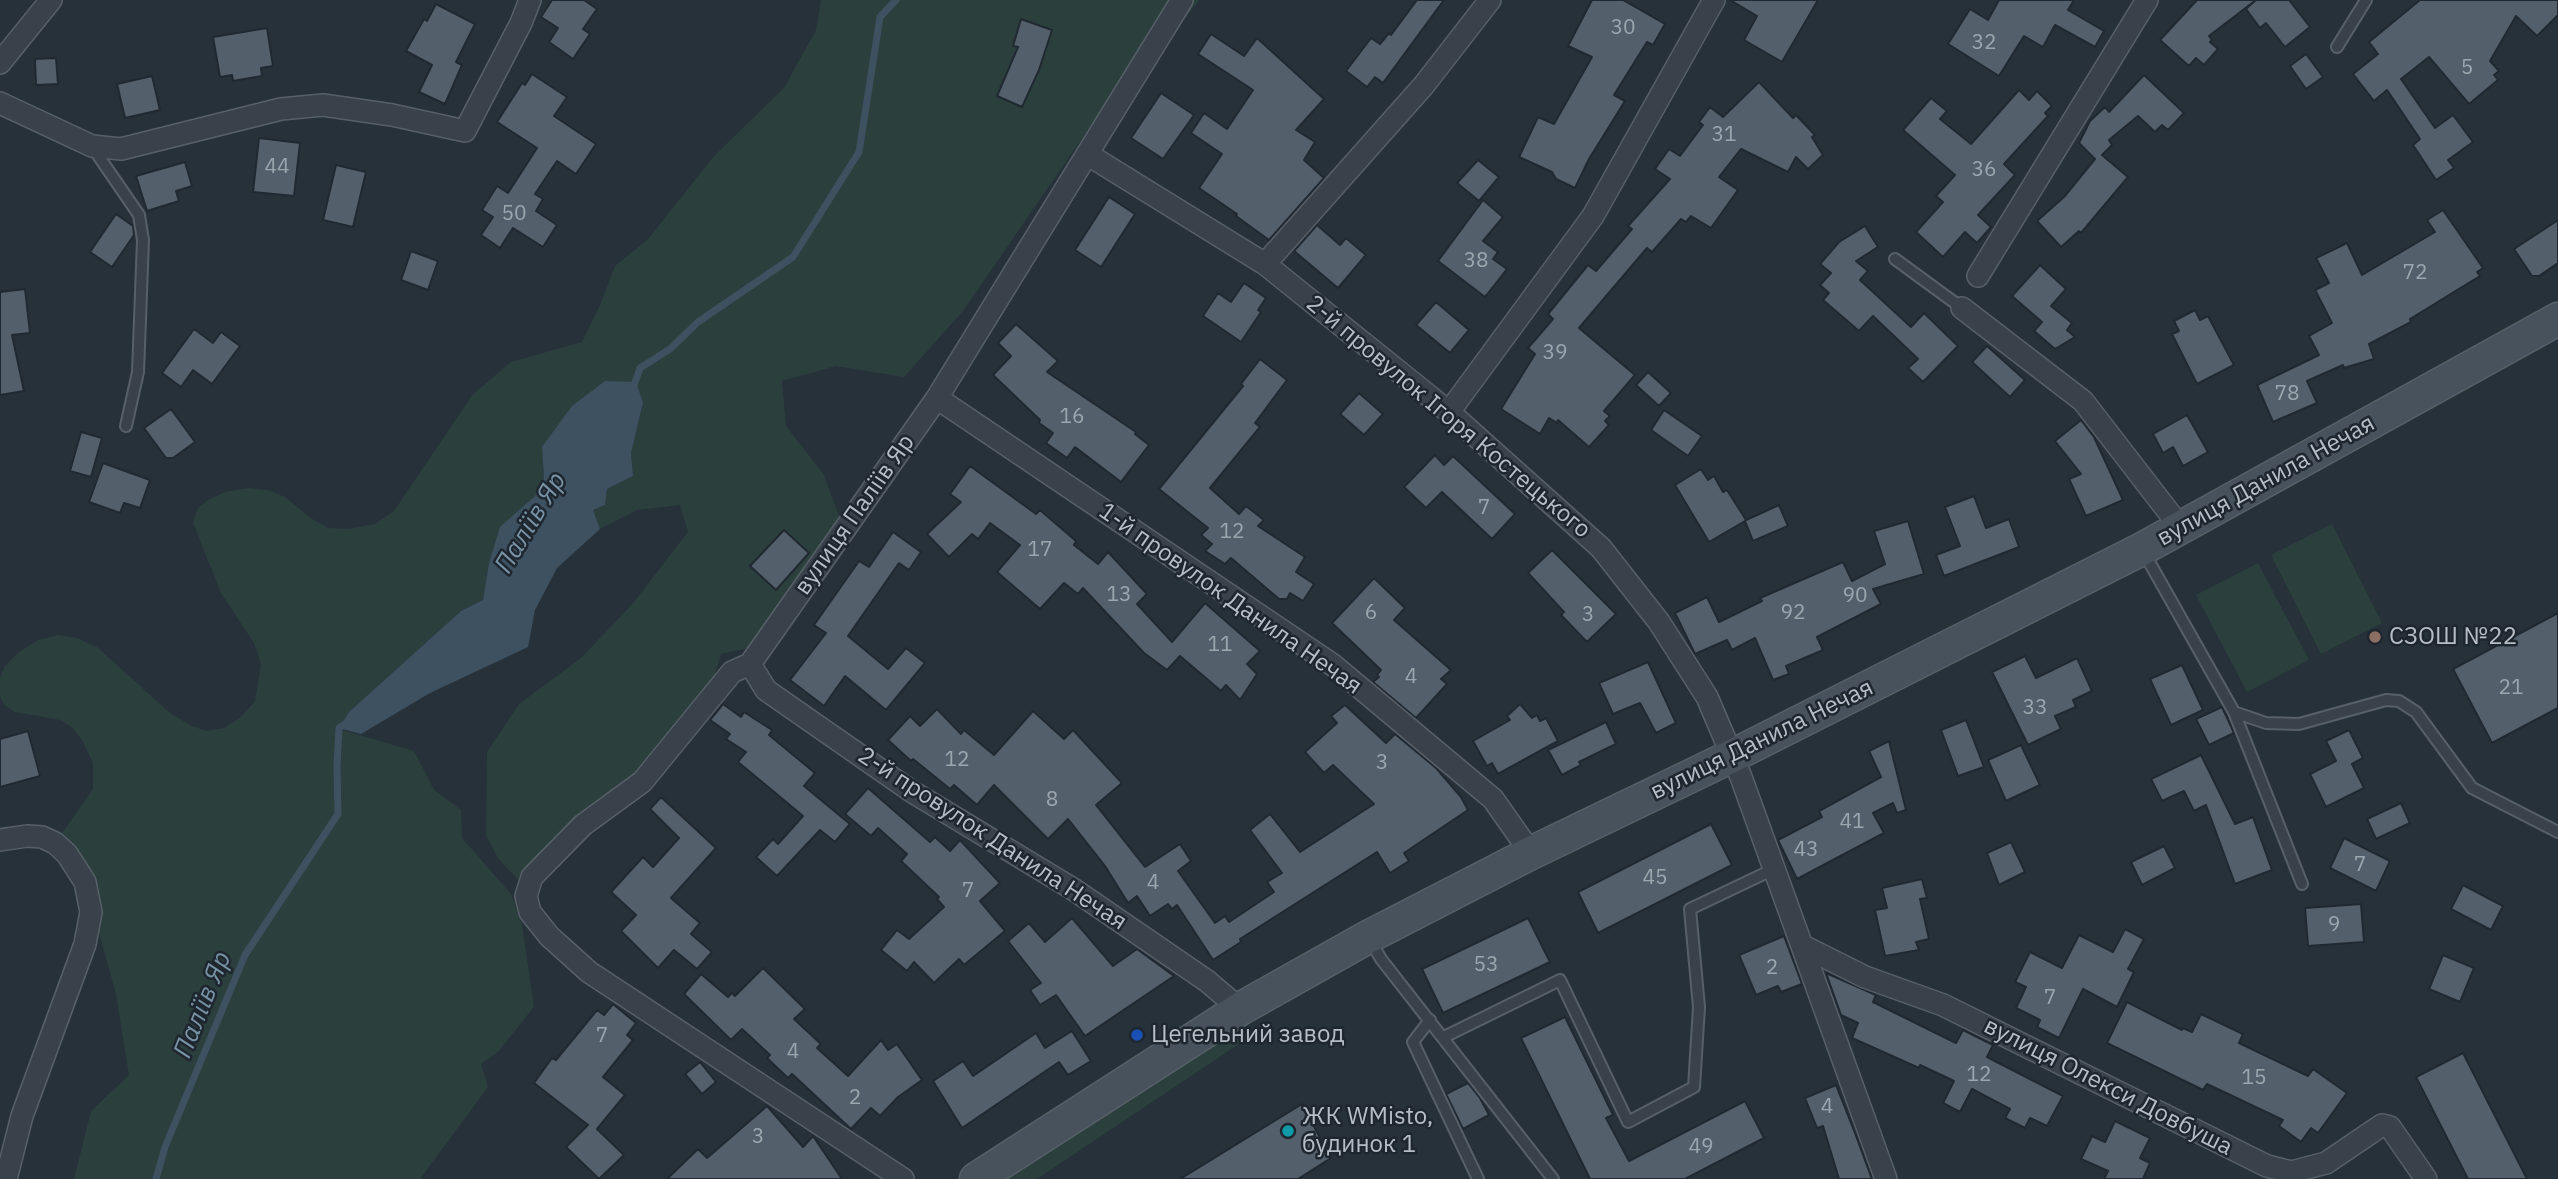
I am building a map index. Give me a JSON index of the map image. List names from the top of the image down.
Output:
{
  "streets": {
    "main road": ["вулиця Данила Нечая"],
    "street": [
      "2-й провулок Ігоря Костецького",
      "вулиця Паліїв Яр",
      "1-й провулок Данила Нечая",
      "2-й провулок Данила Нечая",
      "вулиця Олекси Довбуша"
    ]
  },
  "crossings": [
    ["2-й провулок Ігоря Костецького", "вулиця Данила Нечая"],
    ["2-й провулок Ігоря Костецького", "вулиця Паліїв Яр"],
    ["вулиця Данила Нечая", "1-й провулок Данила Нечая"],
    ["вулиця Данила Нечая", "2-й провулок Данила Нечая"],
    ["вулиця Паліїв Яр", "1-й провулок Данила Нечая"],
    ["вулиця Паліїв Яр", "2-й провулок Данила Нечая"]
  ],
  "water": ["Паліїв Яр"],
  "places": ["СЗОШ №22", "Цегельний завод", "ЖК WMisto, будинок 1"],
  "house_numbers": [
    "30",
    "32",
    "5",
    "31",
    "44",
    "36",
    "50",
    "38",
    "72",
    "39",
    "78",
    "16",
    "7",
    "12",
    "17",
    "13",
    "90",
    "6",
    "92",
    "3",
    "11",
    "4",
    "21",
    "33",
    "12",
    "3",
    "8",
    "41",
    "43",
    "7",
    "45",
    "4",
    "7",
    "9",
    "53",
    "2",
    "7",
    "7",
    "4",
    "12",
    "15",
    "2",
    "4",
    "3",
    "49"
  ]
}
